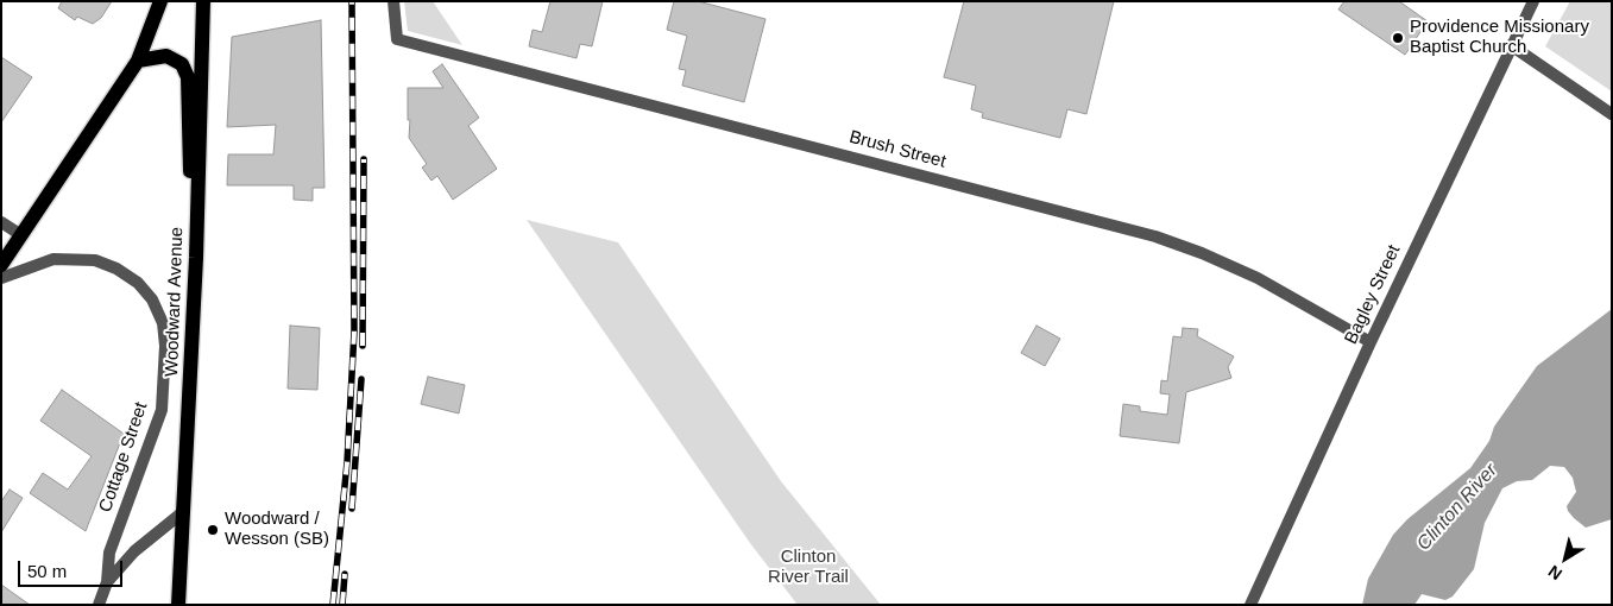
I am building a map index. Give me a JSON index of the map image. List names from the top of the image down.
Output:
{
  "streets": {
    "main road": ["Woodward Avenue"],
    "street": ["Brush Street", "Bagley Street", "Cottage Street"]
  },
  "crossings": [
    ["Brush Street", "Bagley Street"]
  ],
  "water": ["Clinton River"],
  "parks": ["Clinton River Trail"],
  "places": ["Providence Missionary Baptist Church", "Woodward / Wesson (SB)"],
  "scale_bar": "50 m",
  "north": "bottom left"
}
